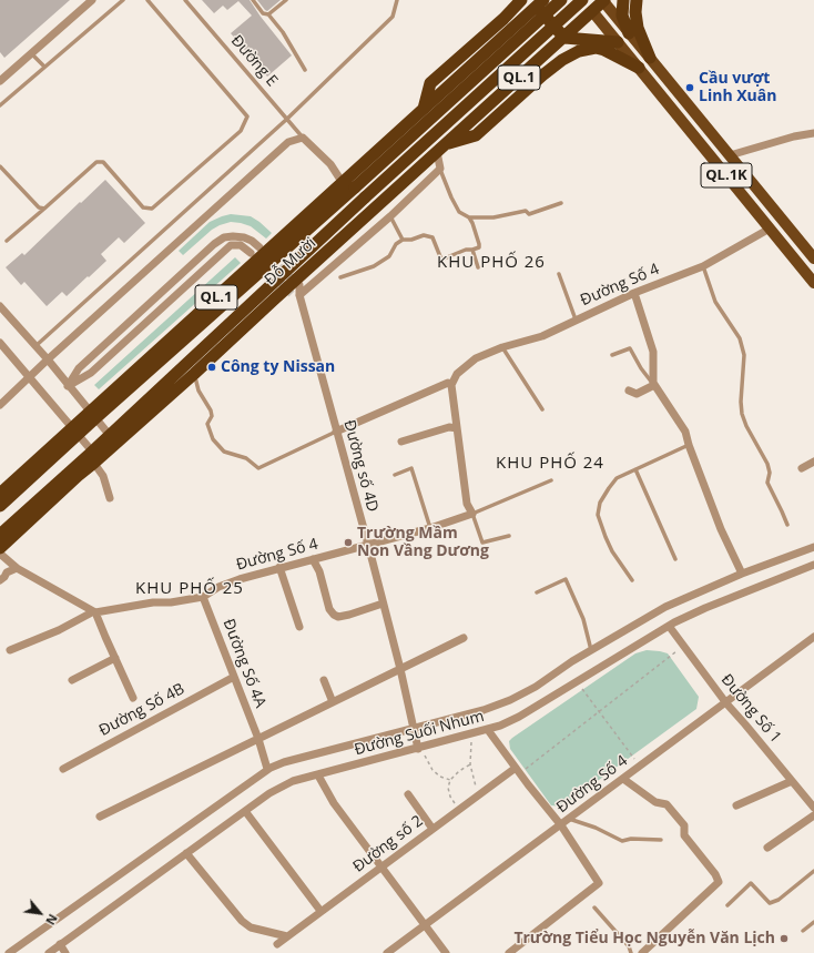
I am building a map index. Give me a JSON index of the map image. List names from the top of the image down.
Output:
{
  "streets": {
    "highway": ["QL.1", "Đỗ Mười"],
    "main road": ["QL.1K"],
    "street": [
      "Đường Số 4",
      "Đường số 4D",
      "Đường Số 4A",
      "Đường Số 1",
      "Đường Số 4B",
      "Đường Suối Nhum",
      "Đường số 2"
    ],
    "lane": ["Đường E"]
  },
  "crossings": [
    ["QL.1K", "Đỗ Mười"],
    ["QL.1K", "Đường Số 4"],
    ["Đường Số 4", "Đường số 4D"],
    ["Đường Số 4", "Đường Số 4A"],
    ["Đường Số 4", "Đường Số 1"],
    ["Đường số 4D", "Đường Suối Nhum"],
    ["Đường Số 4A", "Đường Số 4B"],
    ["Đường Số 4A", "Đường Suối Nhum"],
    ["Đường Số 1", "Đường Suối Nhum"]
  ],
  "districts": ["KHU PHỐ 26", "KHU PHỐ 24", "KHU PHỐ 25"],
  "places": [
    "Cầu vượt Linh Xuân",
    "Công ty Nissan",
    "Trường Mầm Non Vầng Dương",
    "Trường Tiểu Học Nguyễn Văn Lịch"
  ],
  "north": "bottom right"
}
